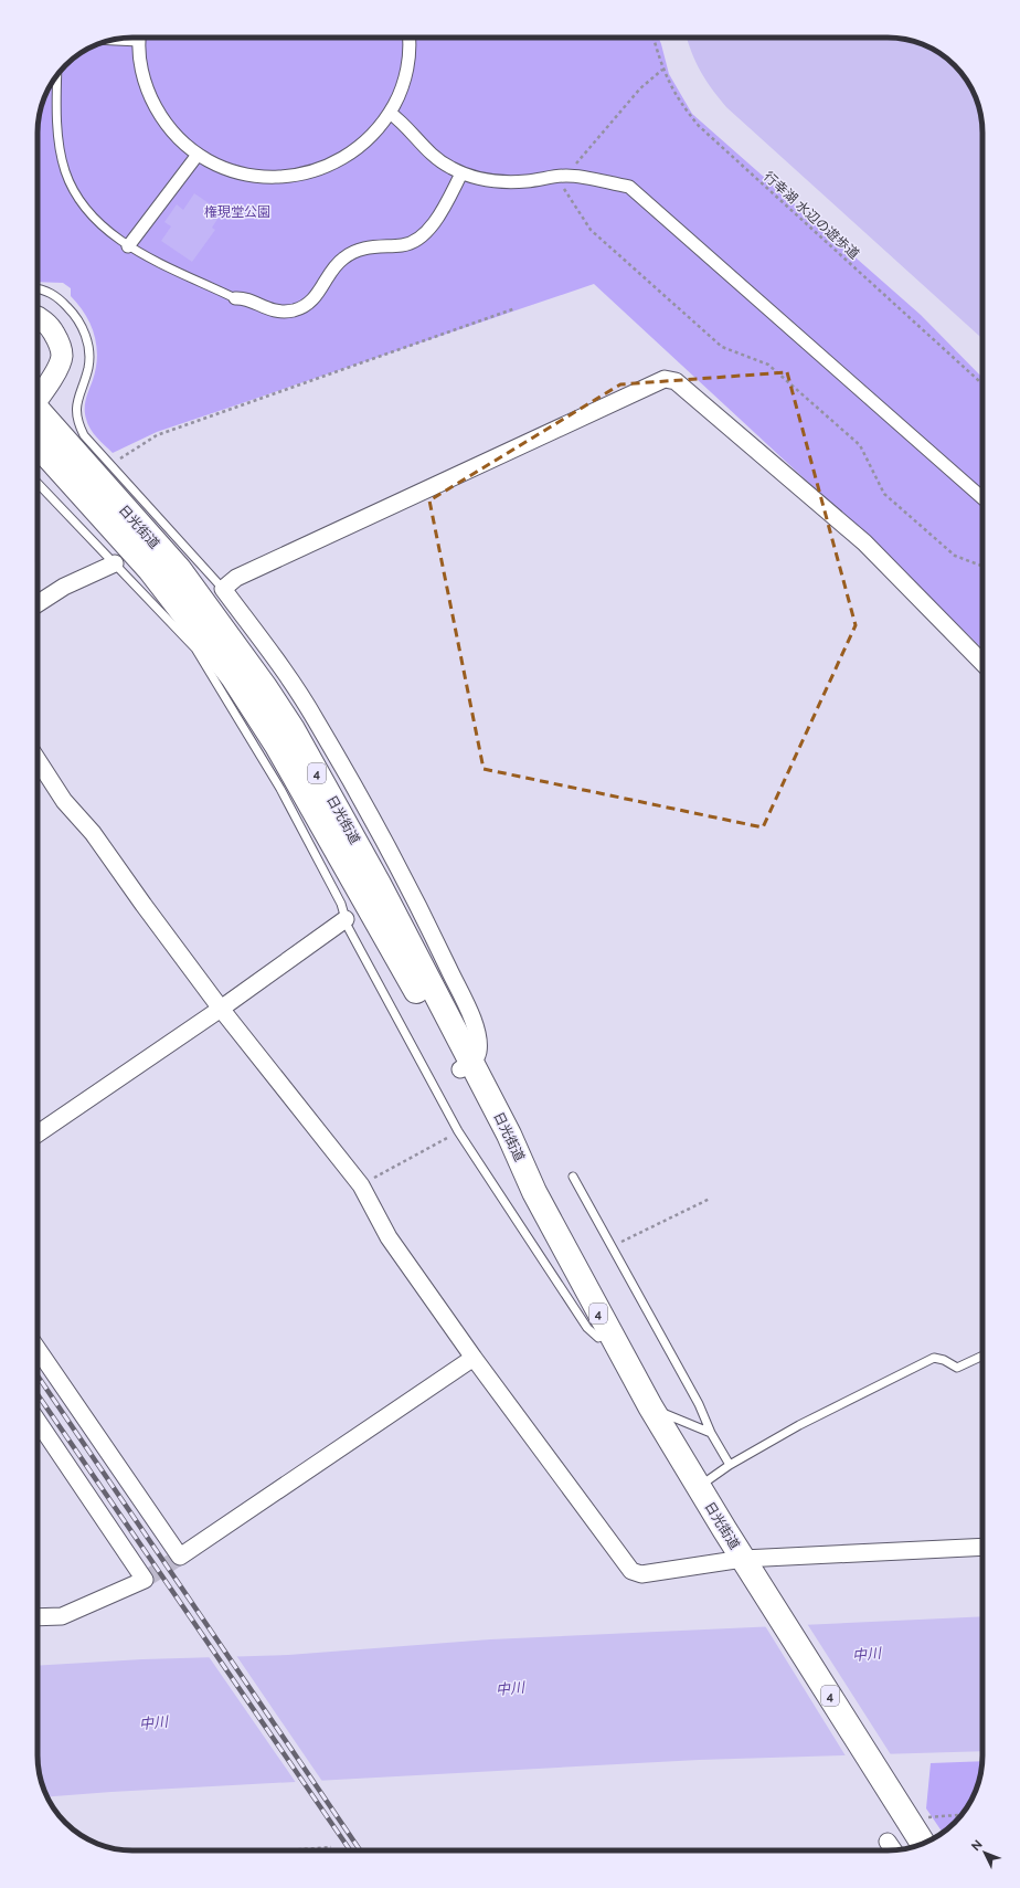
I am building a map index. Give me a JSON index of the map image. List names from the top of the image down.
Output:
{
  "streets": {
    "highway": ["日光街道", "4"],
    "path": ["行幸湖 水辺の遊歩道"]
  },
  "water": ["中川"],
  "parks": ["権現堂公園"],
  "north": "top left"
}
